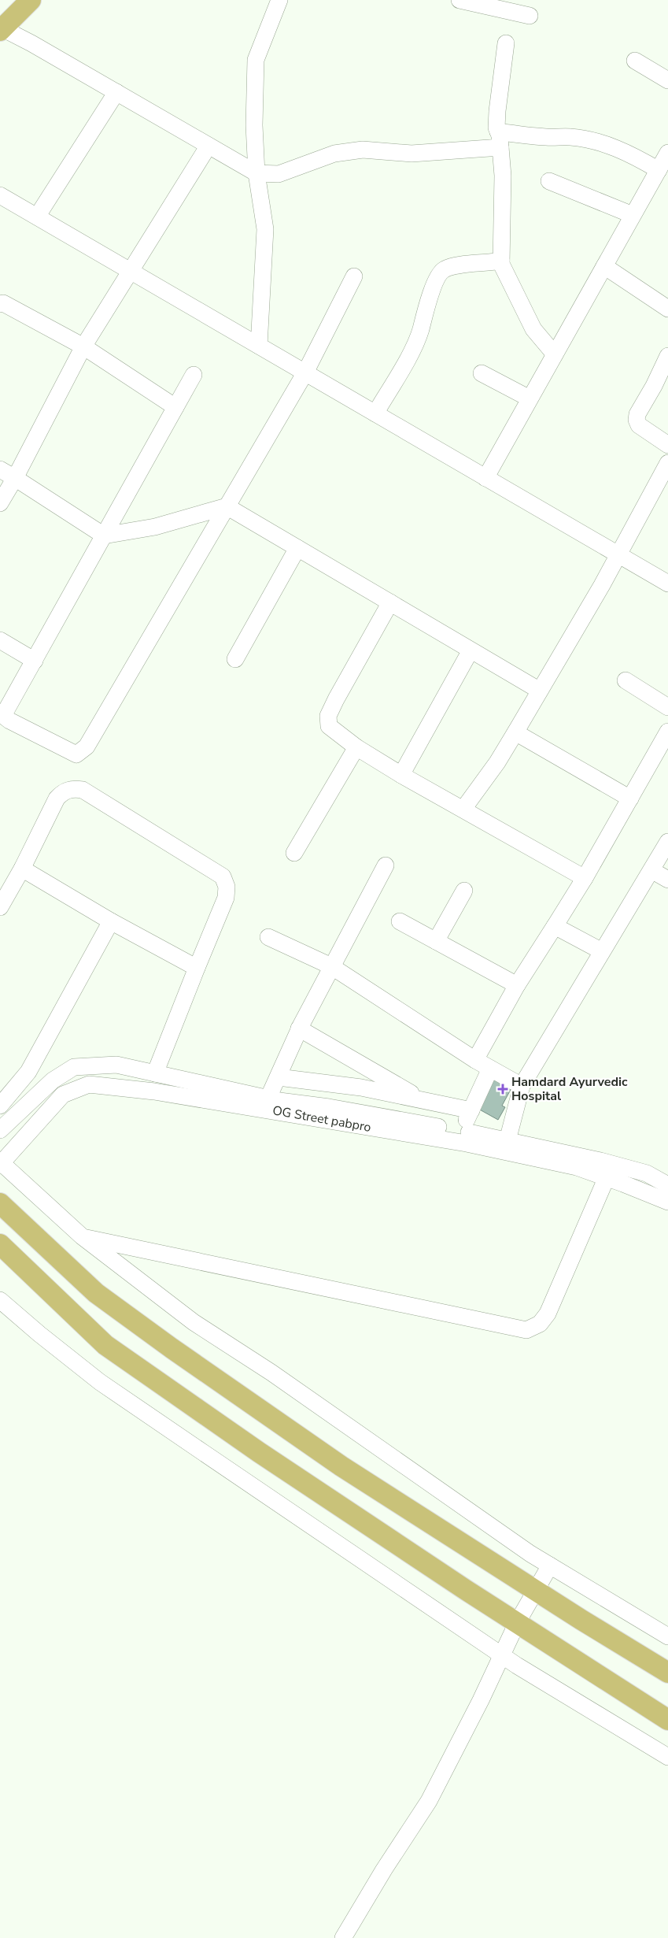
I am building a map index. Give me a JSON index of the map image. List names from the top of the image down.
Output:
{
  "streets": {
    "street": ["OG Street pabpro"]
  },
  "places": {
    "health": ["Hamdard Ayurvedic Hospital"]
  }
}
